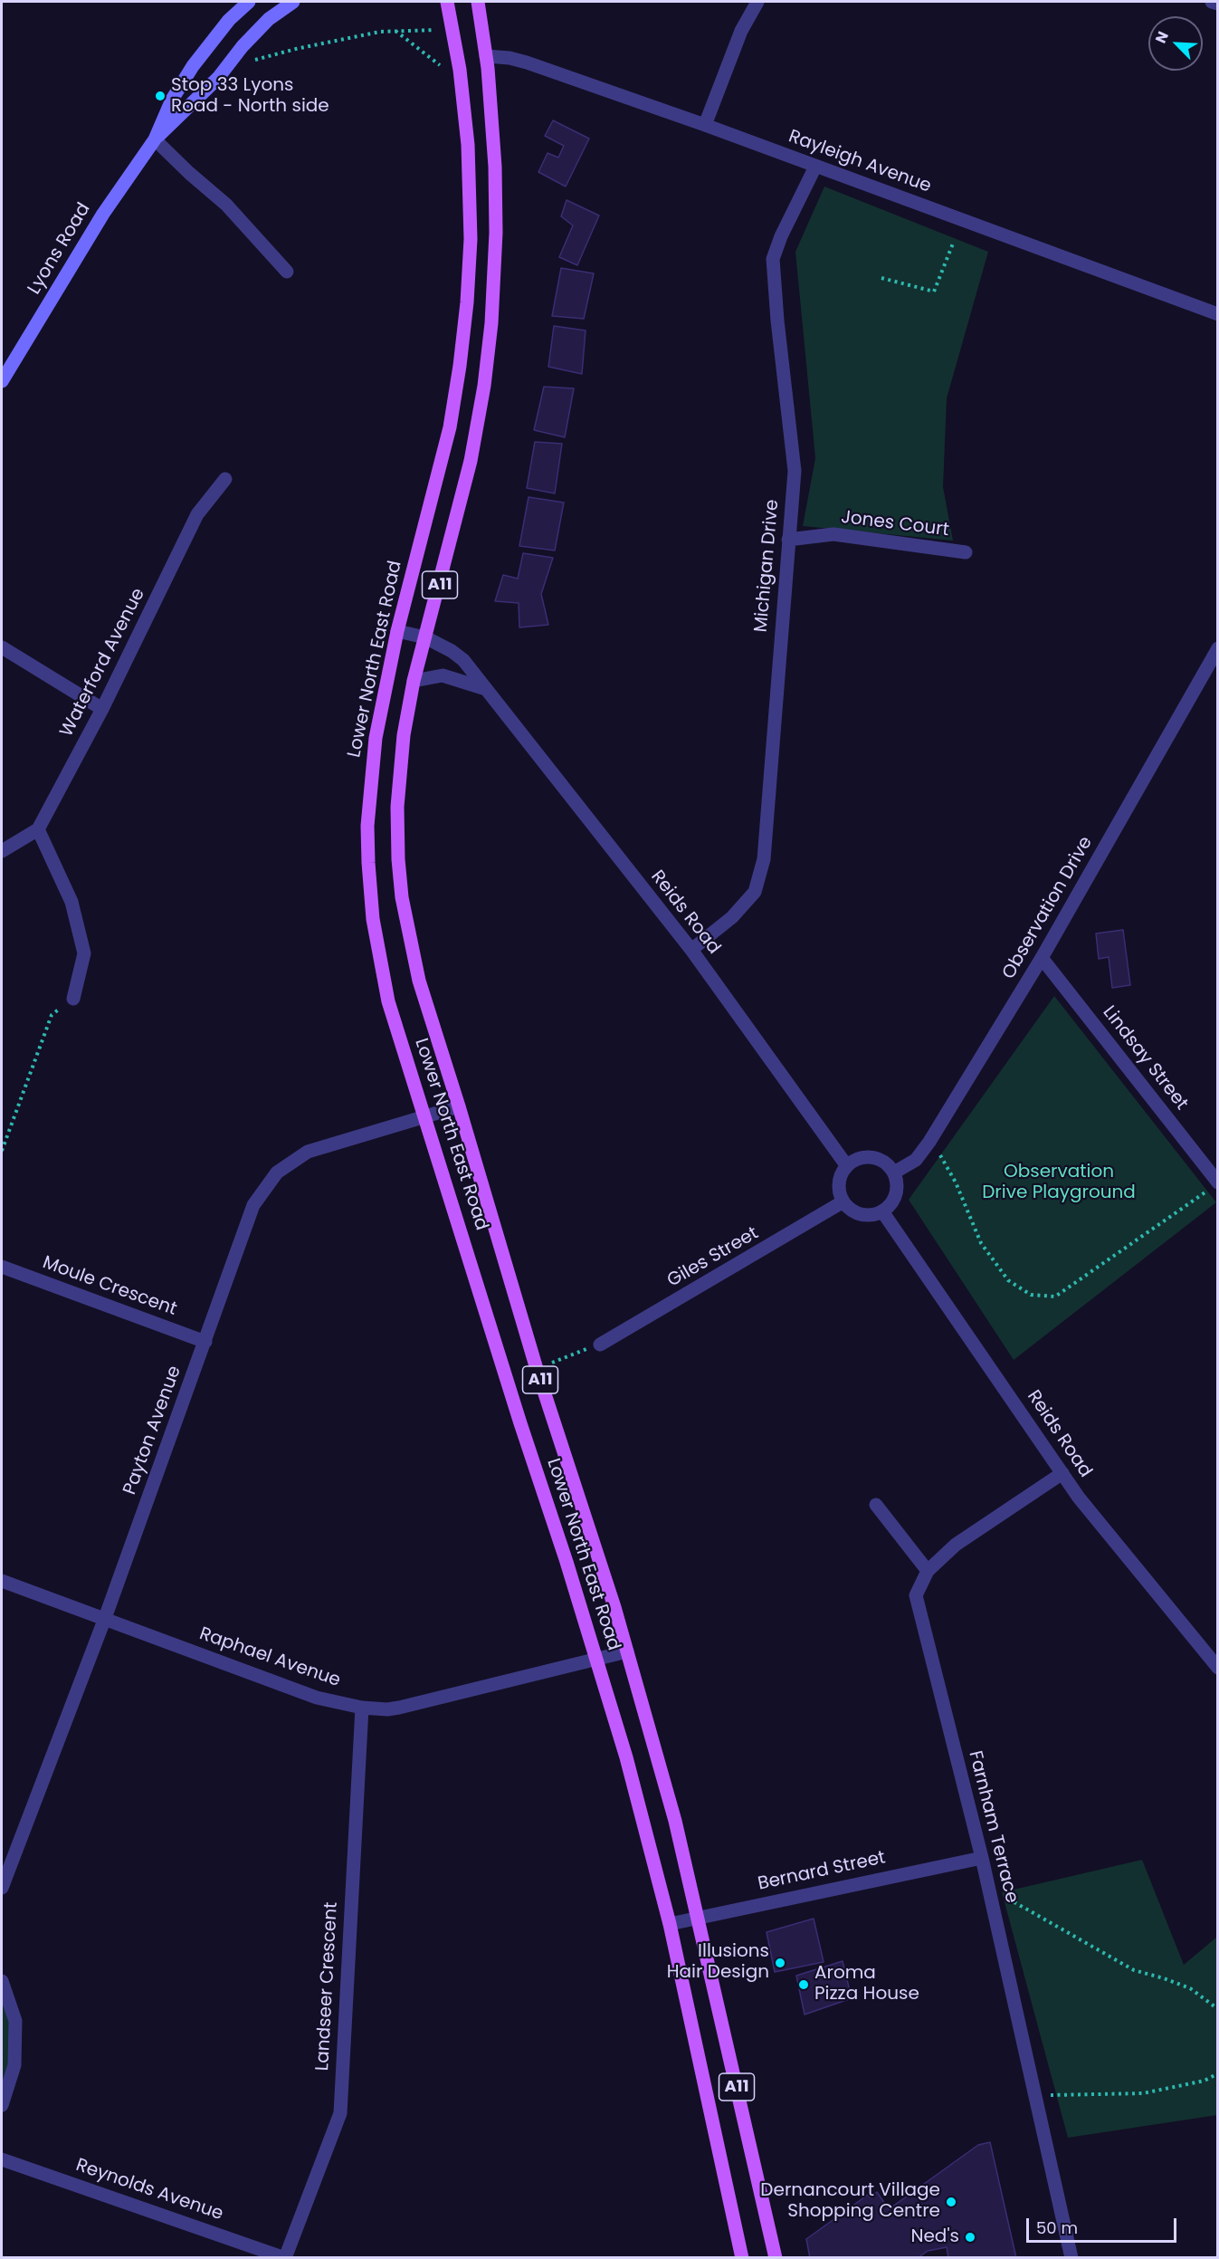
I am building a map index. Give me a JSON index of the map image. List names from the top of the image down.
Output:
{
  "streets": {
    "main road": ["A11", "Lower North East Road"],
    "street": [
      "Rayleigh Avenue",
      "Lyons Road",
      "Jones Court",
      "Michigan Drive",
      "Waterford Avenue",
      "Observation Drive",
      "Reids Road",
      "Lindsay Street",
      "Giles Street",
      "Moule Crescent",
      "Payton Avenue",
      "Raphael Avenue",
      "Farnham Terrace",
      "Bernard Street",
      "Landseer Crescent",
      "Reynolds Avenue"
    ]
  },
  "crossings": [
    ["Rayleigh Avenue", "Michigan Drive"],
    ["Rayleigh Avenue", "Lower North East Road"],
    ["Jones Court", "Michigan Drive"],
    ["Michigan Drive", "Reids Road"],
    ["Lower North East Road", "Reids Road"],
    ["Lower North East Road", "Payton Avenue"],
    ["Lower North East Road", "Raphael Avenue"],
    ["Lower North East Road", "Bernard Street"],
    ["Observation Drive", "Reids Road"],
    ["Observation Drive", "Lindsay Street"],
    ["Observation Drive", "Giles Street"],
    ["Reids Road", "Giles Street"],
    ["Reids Road", "Farnham Terrace"],
    ["Moule Crescent", "Payton Avenue"],
    ["Payton Avenue", "Raphael Avenue"],
    ["Raphael Avenue", "Landseer Crescent"],
    ["Farnham Terrace", "Bernard Street"],
    ["Landseer Crescent", "Reynolds Avenue"]
  ],
  "parks": ["Observation Drive Playground"],
  "places": [
    "Stop 33 Lyons Road - North side",
    "Illusions Hair Design",
    "Aroma Pizza House",
    "Dernancourt Village Shopping Centre",
    "Ned's"
  ],
  "scale_bar": "50 m",
  "north": "top left"
}
